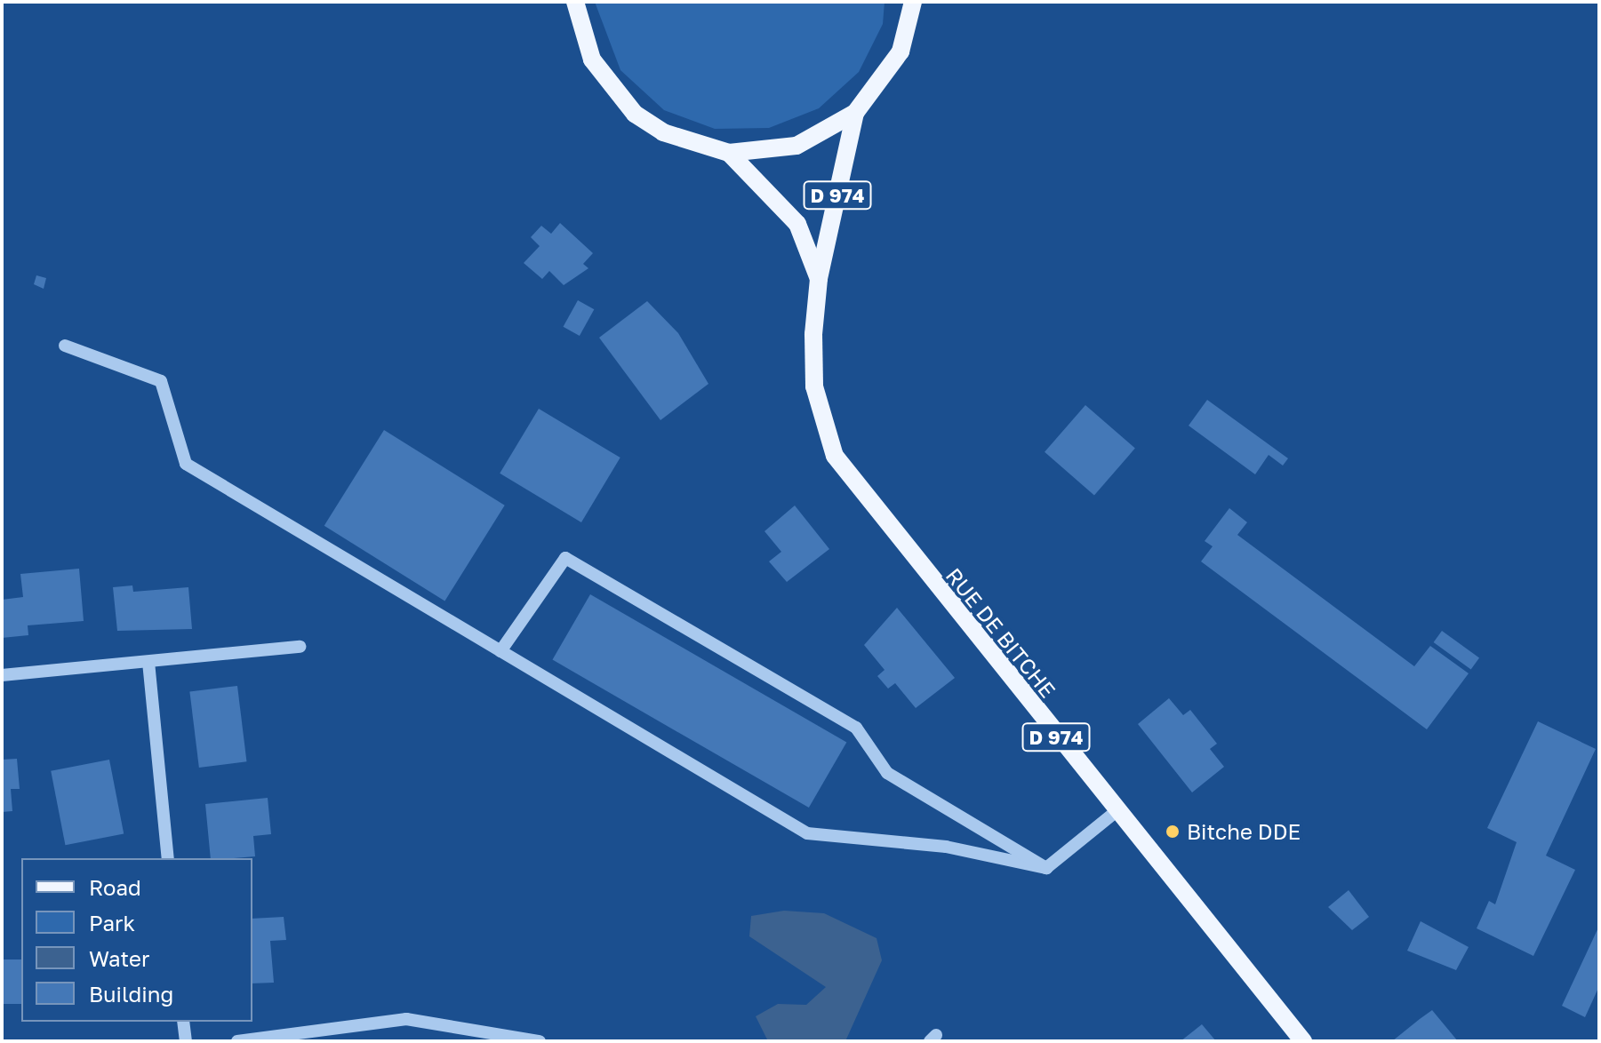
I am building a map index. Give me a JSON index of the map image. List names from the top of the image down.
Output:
{
  "streets": {
    "main road": ["D 974", "RUE DE BITCHE"]
  },
  "places": ["Bitche DDE"],
  "legend": [
    "Road",
    "Park",
    "Water",
    "Building"
  ]
}
